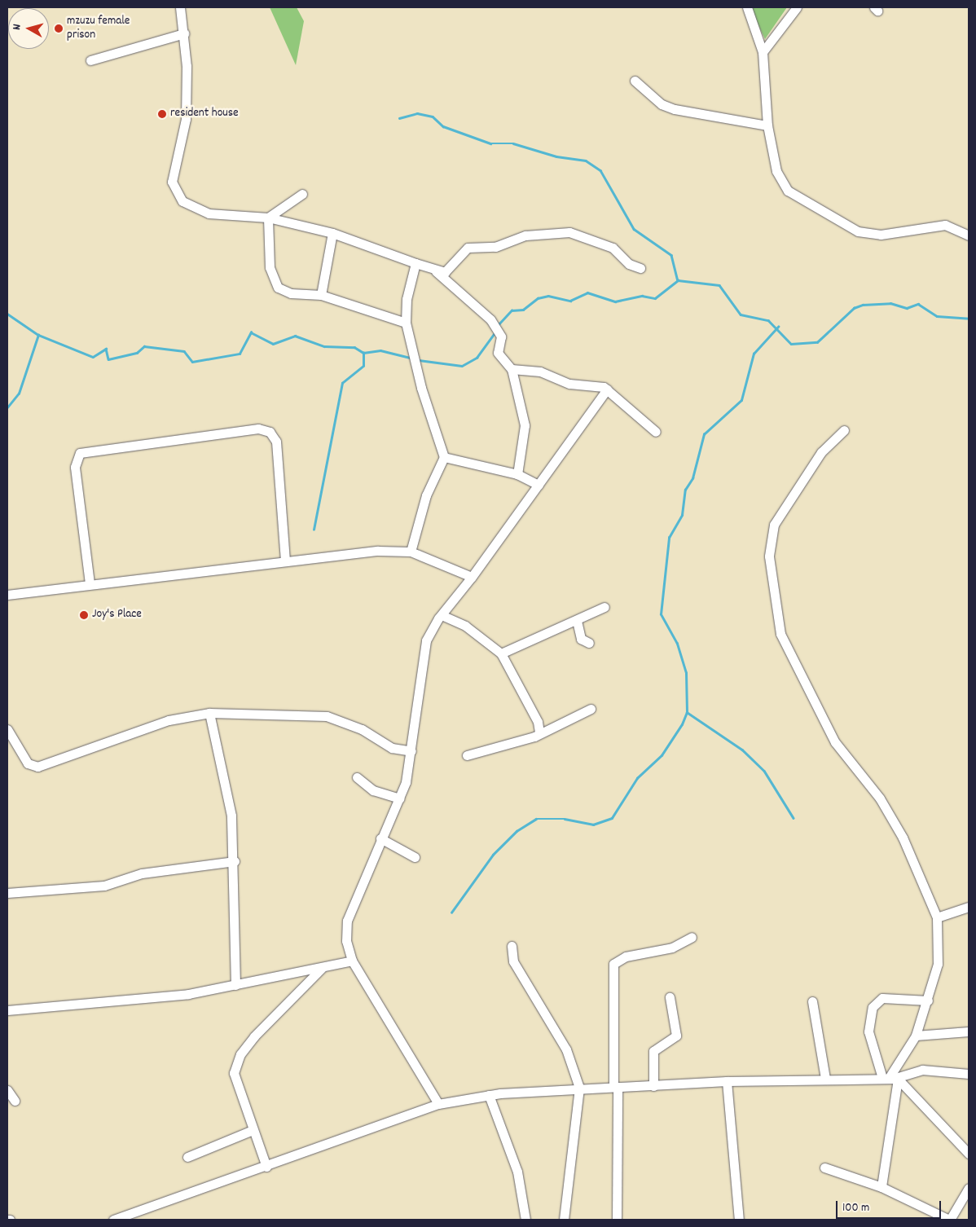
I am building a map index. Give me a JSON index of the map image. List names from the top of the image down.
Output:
{
  "places": ["mzuzu female prison", "resident house", "Joy's Place"],
  "scale_bar": "100 m",
  "north": "left"
}
